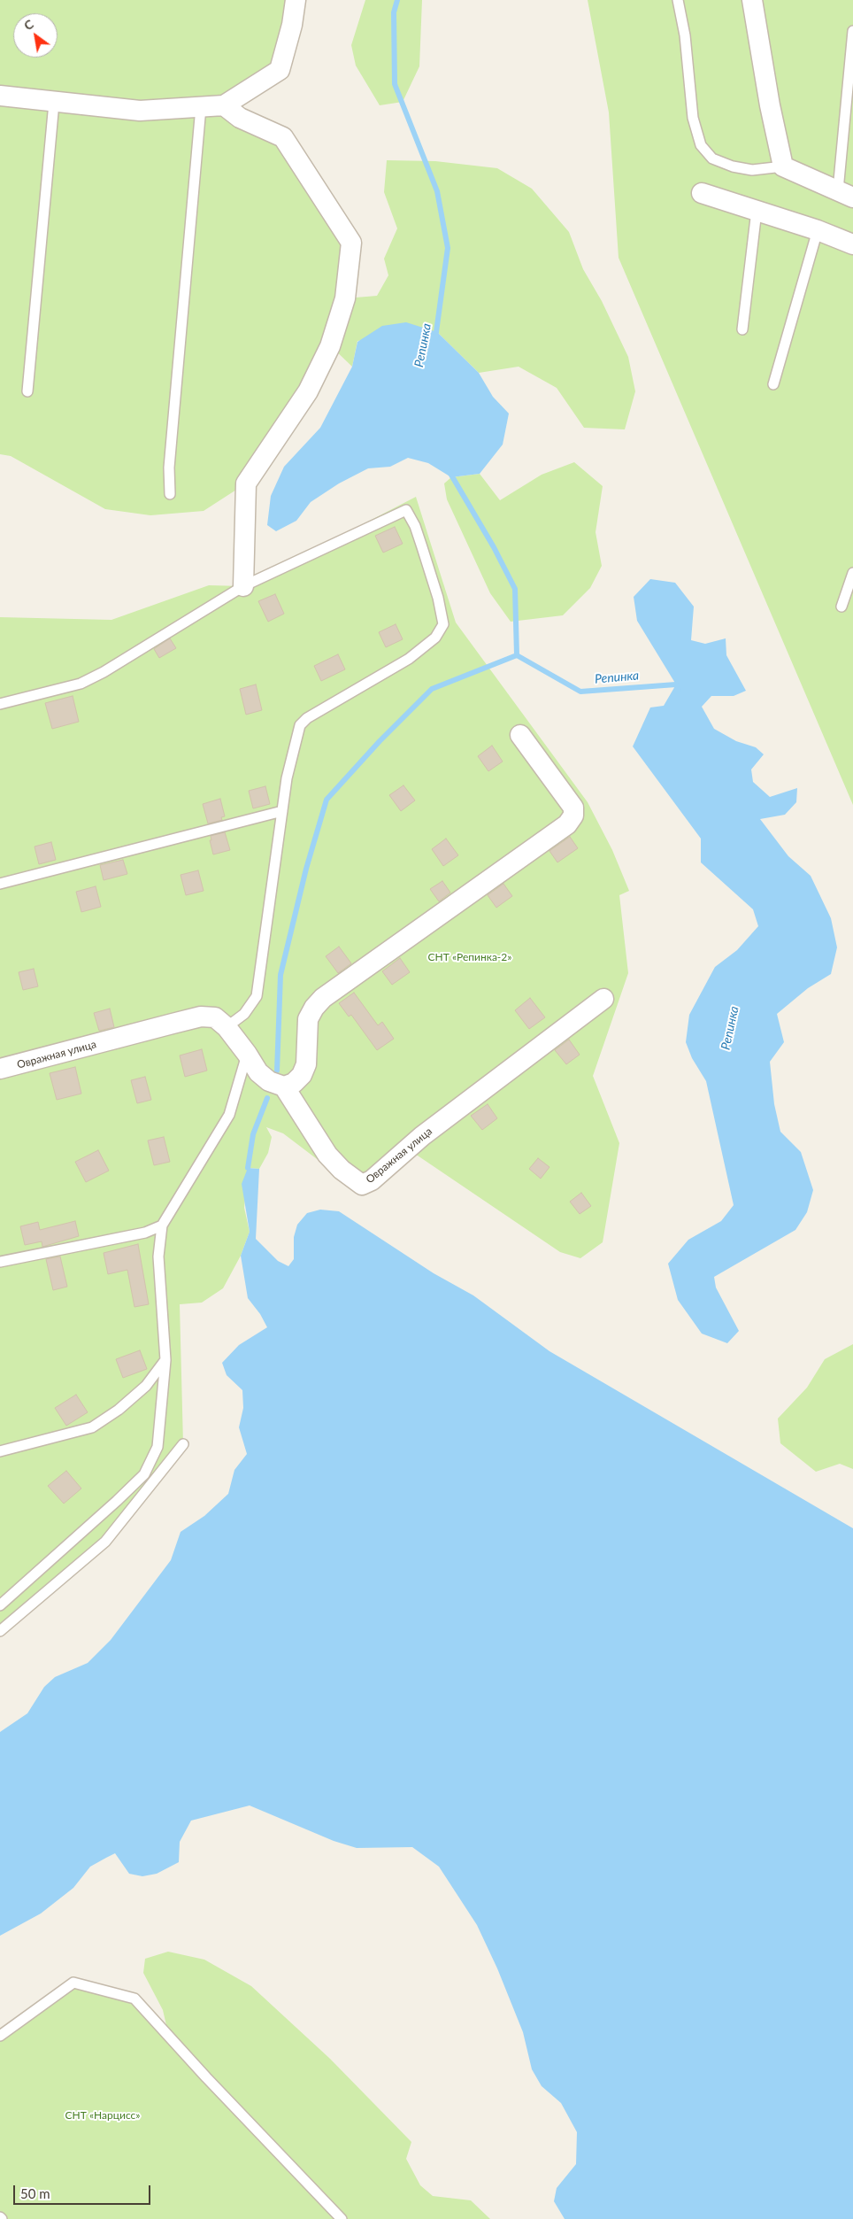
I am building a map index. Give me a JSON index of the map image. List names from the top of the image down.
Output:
{
  "streets": {
    "street": ["Овражная улица"]
  },
  "water": ["Репинка"],
  "parks": ["СНТ «Репинка-2»", "СНТ «Нарцисс»"],
  "scale_bar": "50 m",
  "north": "top left"
}
